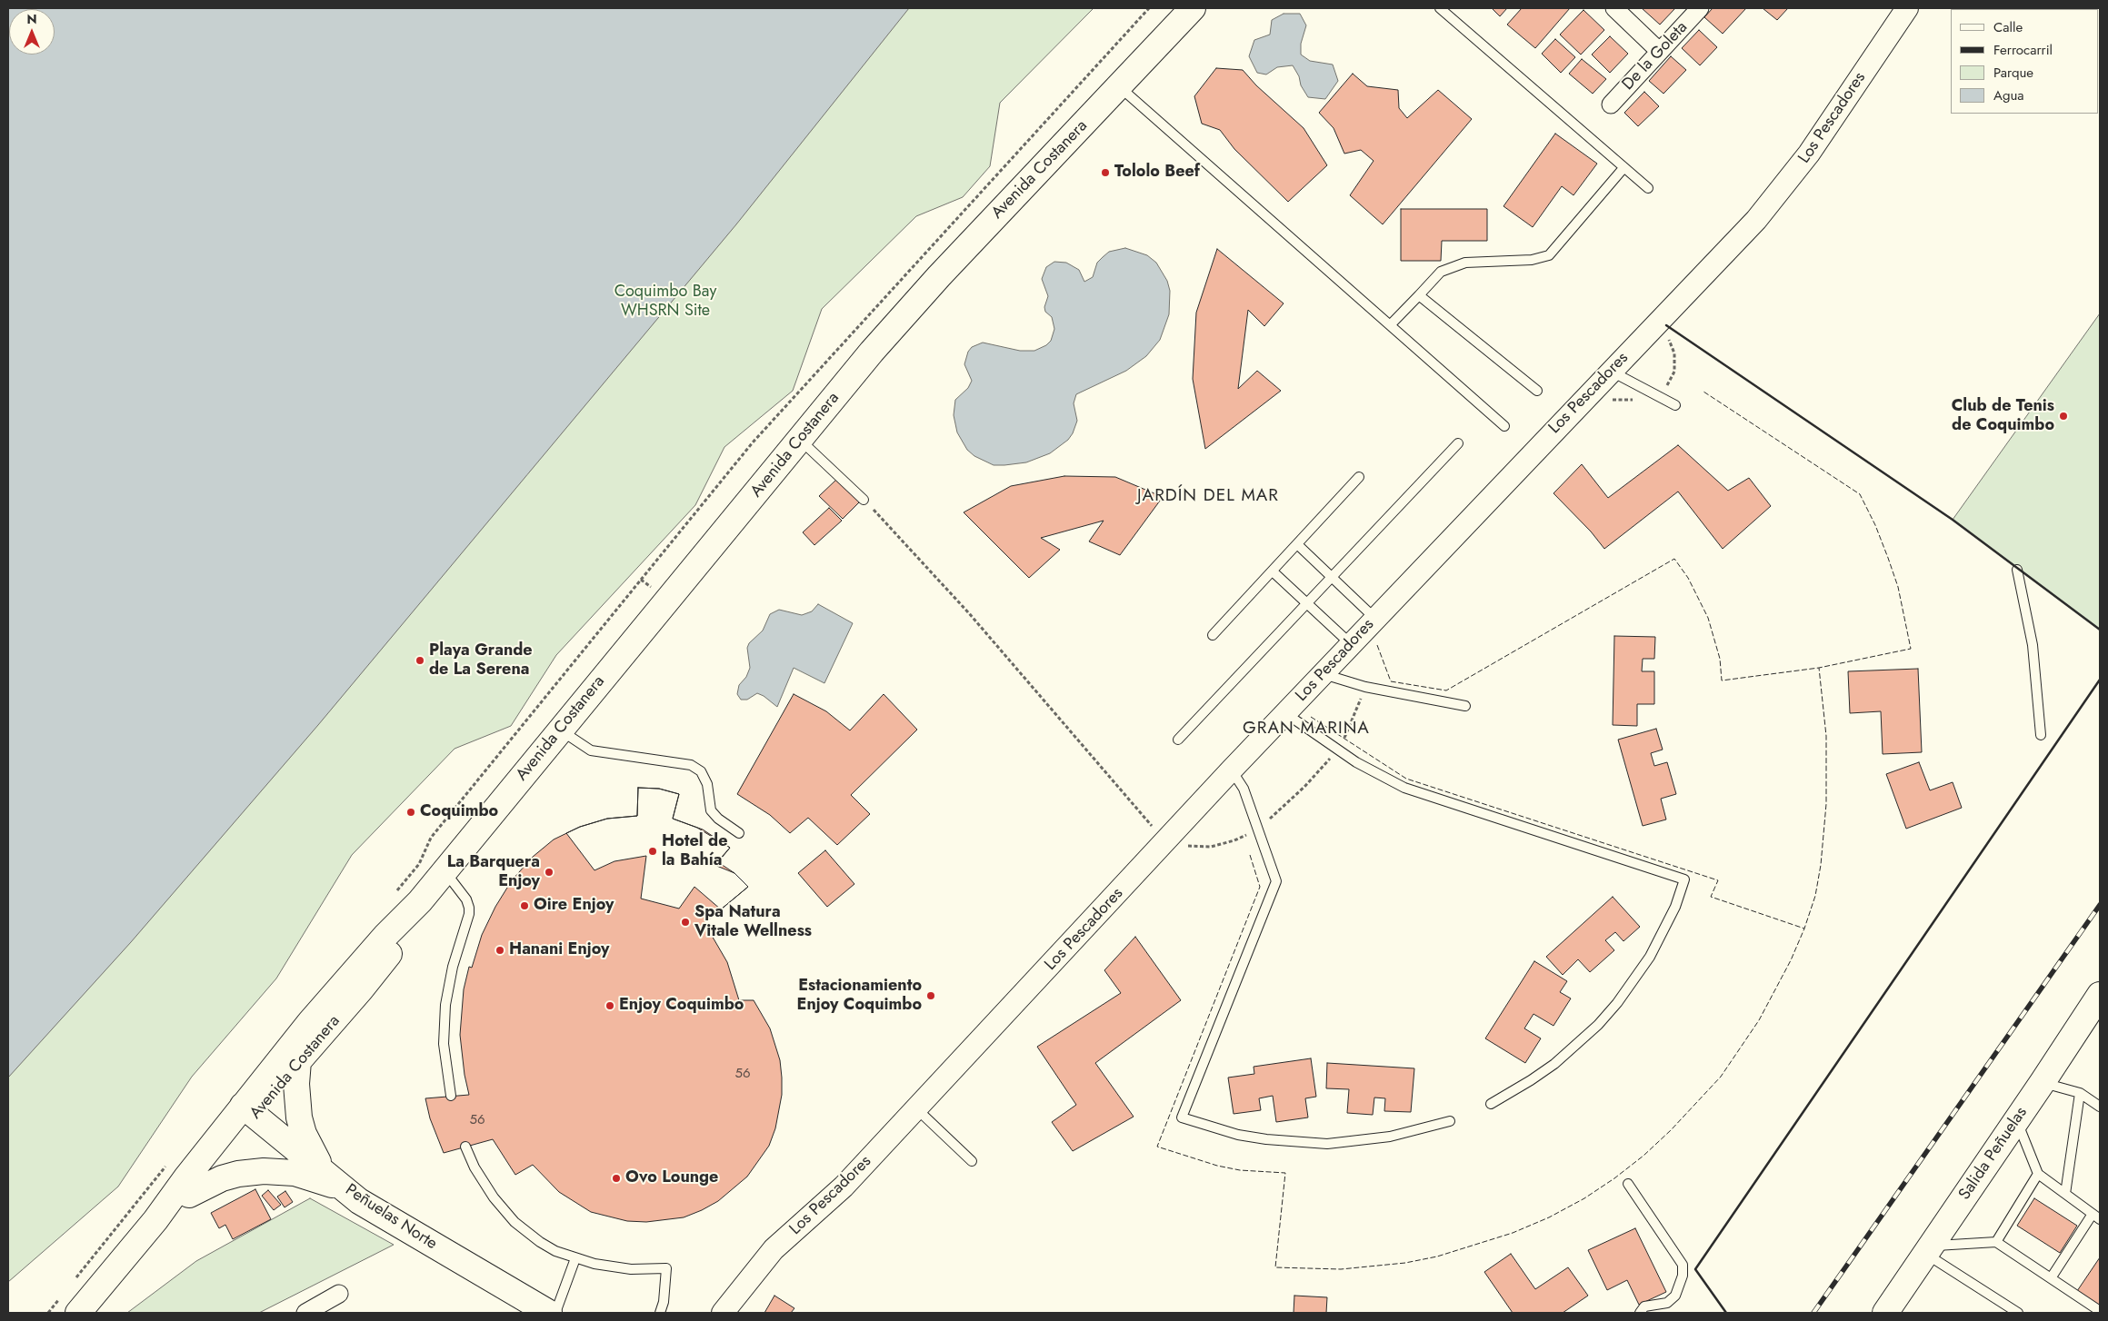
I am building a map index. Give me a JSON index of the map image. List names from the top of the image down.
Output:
{
  "streets": {
    "main road": ["Avenida Costanera", "Salida Peñuelas", "Peñuelas Norte"],
    "street": ["De la Goleta", "Los Pescadores"]
  },
  "crossings": [
    ["Avenida Costanera", "Peñuelas Norte"]
  ],
  "districts": ["JARDÍN DEL MAR", "GRAN MARINA"],
  "parks": ["Coquimbo Bay WHSRN Site"],
  "places": [
    "Tololo Beef",
    "Club de Tenis de Coquimbo",
    "Playa Grande de La Serena",
    "Coquimbo",
    "Hotel de la Bahía",
    "La Barquera Enjoy",
    "Oire Enjoy",
    "Spa Natura Vitale Wellness",
    "Hanani Enjoy",
    "Estacionamiento Enjoy Coquimbo",
    "Enjoy Coquimbo",
    "Ovo Lounge"
  ],
  "house_numbers": ["56", "56"],
  "legend": [
    "Calle",
    "Ferrocarril",
    "Parque",
    "Agua"
  ],
  "north": "top"
}
